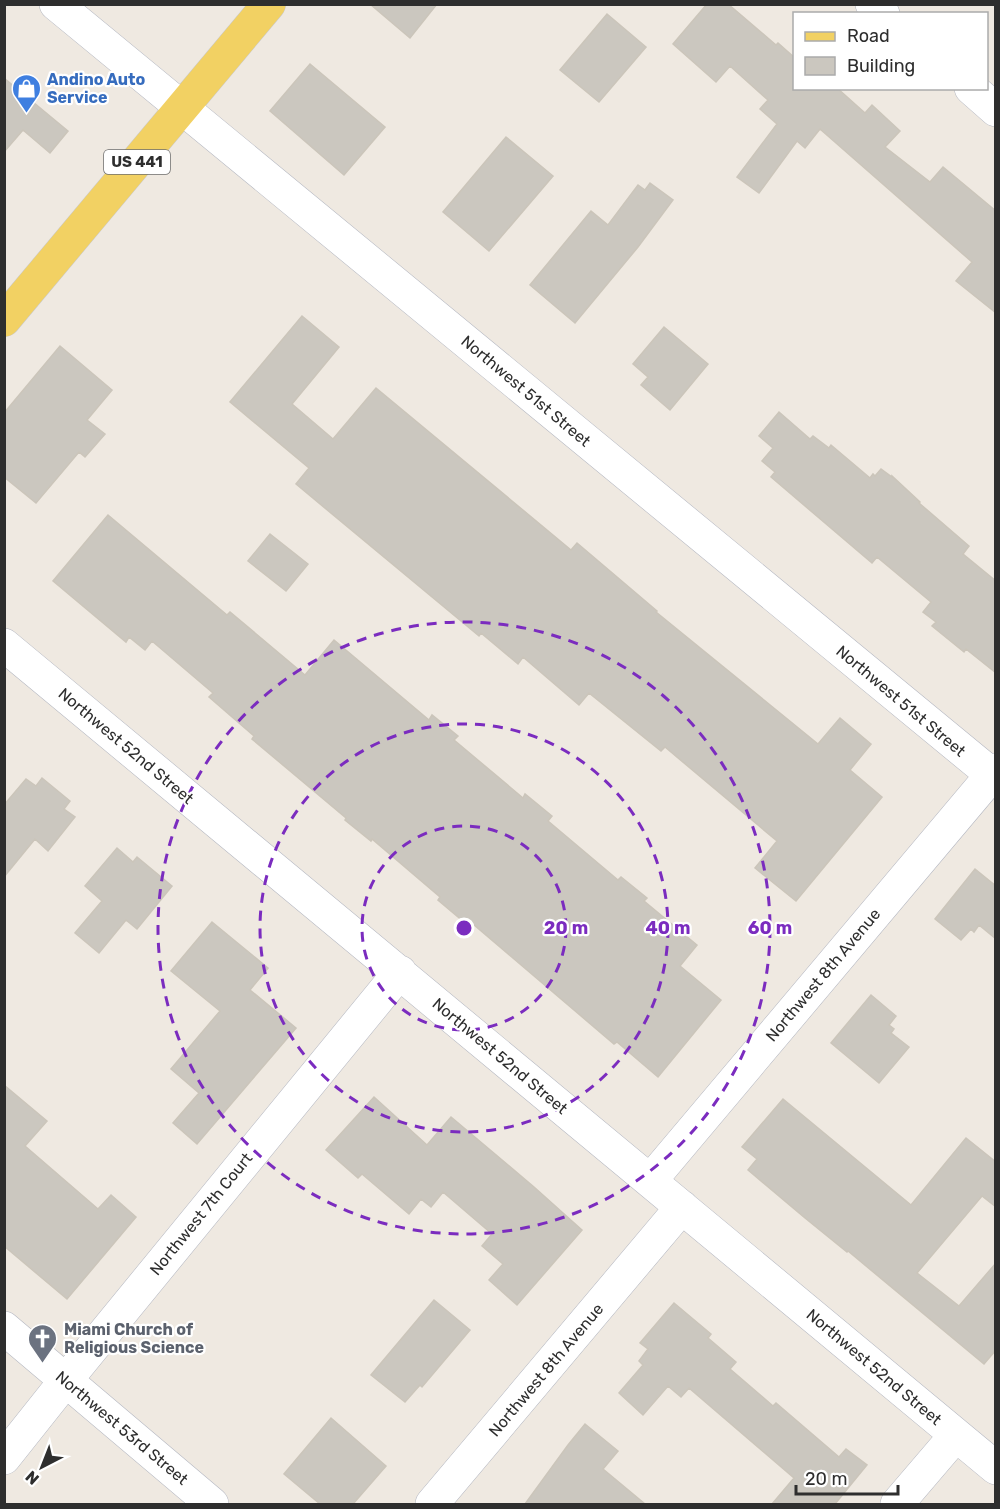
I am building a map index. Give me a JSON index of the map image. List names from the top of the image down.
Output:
{
  "streets": {
    "main road": ["US 441"],
    "street": [
      "Northwest 51st Street",
      "Northwest 52nd Street",
      "Northwest 8th Avenue",
      "Northwest 7th Court",
      "Northwest 53rd Street"
    ]
  },
  "crossings": [
    ["US 441", "Northwest 51st Street"],
    ["Northwest 51st Street", "Northwest 8th Avenue"],
    ["Northwest 52nd Street", "Northwest 8th Avenue"],
    ["Northwest 52nd Street", "Northwest 7th Court"],
    ["Northwest 7th Court", "Northwest 53rd Street"]
  ],
  "places": {
    "shop": ["Andino Auto Service"],
    "church": ["Miami Church of Religious Science"]
  },
  "legend": ["Road", "Building"],
  "scale_bar": "20 m",
  "north": "bottom left",
  "rings": ["20 m", "40 m", "60 m"]
}
